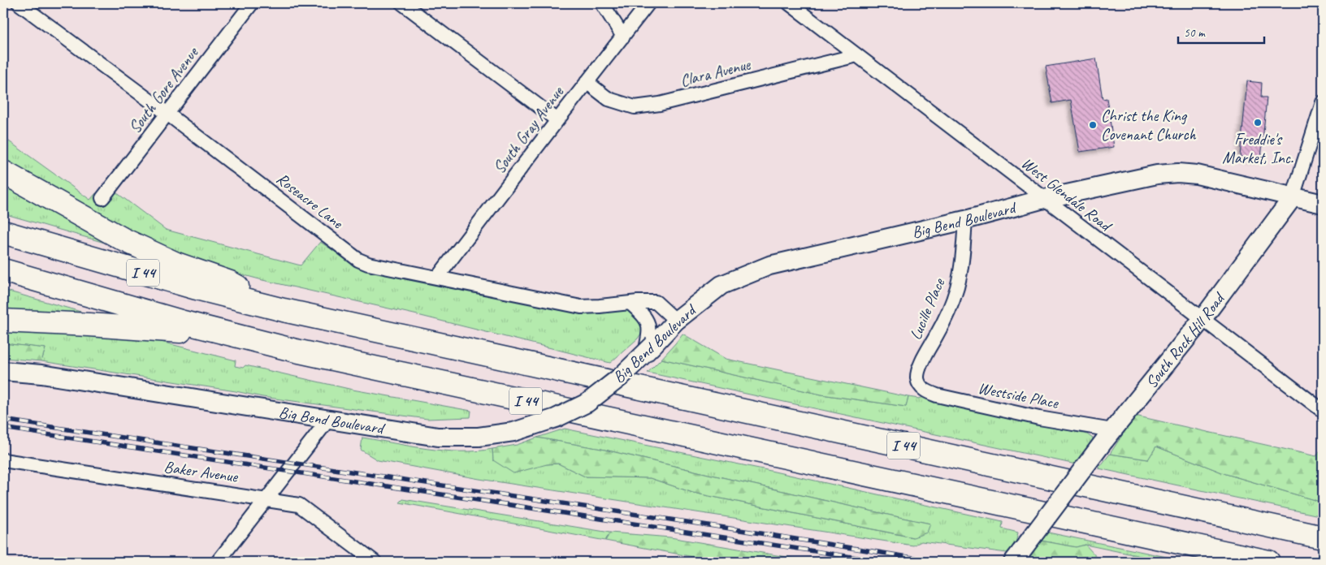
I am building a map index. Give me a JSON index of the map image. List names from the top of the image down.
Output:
{
  "streets": {
    "highway": ["I 44"],
    "main road": ["Big Bend Boulevard", "South Rock Hill Road"],
    "street": [
      "Clara Avenue",
      "South Gore Avenue",
      "South Gray Avenue",
      "West Glendale Road",
      "Roseacre Lane",
      "Lucille Place",
      "Westside Place",
      "Baker Avenue"
    ]
  },
  "crossings": [
    ["Clara Avenue", "South Gray Avenue"],
    ["Clara Avenue", "West Glendale Road"],
    ["South Gore Avenue", "Roseacre Lane"],
    ["South Gray Avenue", "Roseacre Lane"],
    ["West Glendale Road", "Big Bend Boulevard"],
    ["West Glendale Road", "South Rock Hill Road"],
    ["Roseacre Lane", "Big Bend Boulevard"],
    ["Big Bend Boulevard", "Lucille Place"],
    ["Big Bend Boulevard", "South Rock Hill Road"],
    ["Lucille Place", "Westside Place"],
    ["South Rock Hill Road", "Westside Place"]
  ],
  "places": ["Freddie's Market, Inc.", "Christ the King Covenant Church"],
  "scale_bar": "50 m"
}
